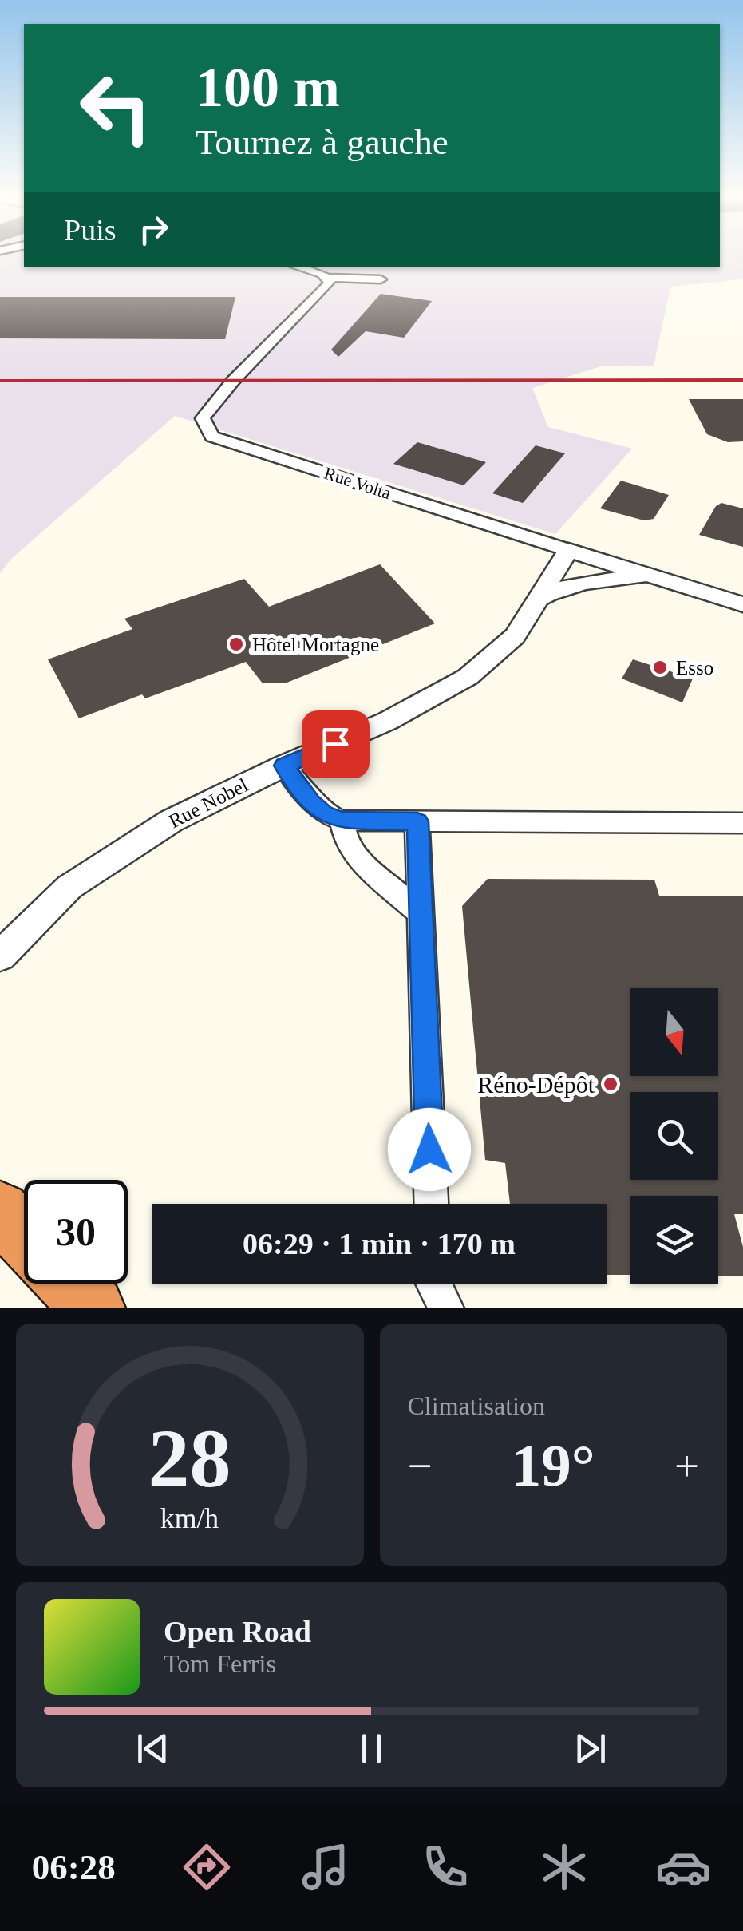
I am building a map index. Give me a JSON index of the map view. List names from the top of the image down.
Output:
{
  "streets": {
    "street": ["Rue Volta", "Rue Nobel"]
  },
  "crossings": [
    ["Rue Volta", "Rue Nobel"]
  ],
  "places": ["Hôtel Mortagne", "Esso", "Réno-Dépôt"],
  "north": "bottom",
  "page": {
    "turn": ["100 m", "Tournez à gauche"],
    "then": "Puis",
    "limit": "30",
    "trip": "06:29 · 1 min · 170 m",
    "tile": "Climatisation",
    "heat": ["−", "19°", "+"],
    "song": ["Open Road", "Tom Ferris"],
    "tabs": "06:28",
    "gauge": ["28", "km/h"]
  }
}
